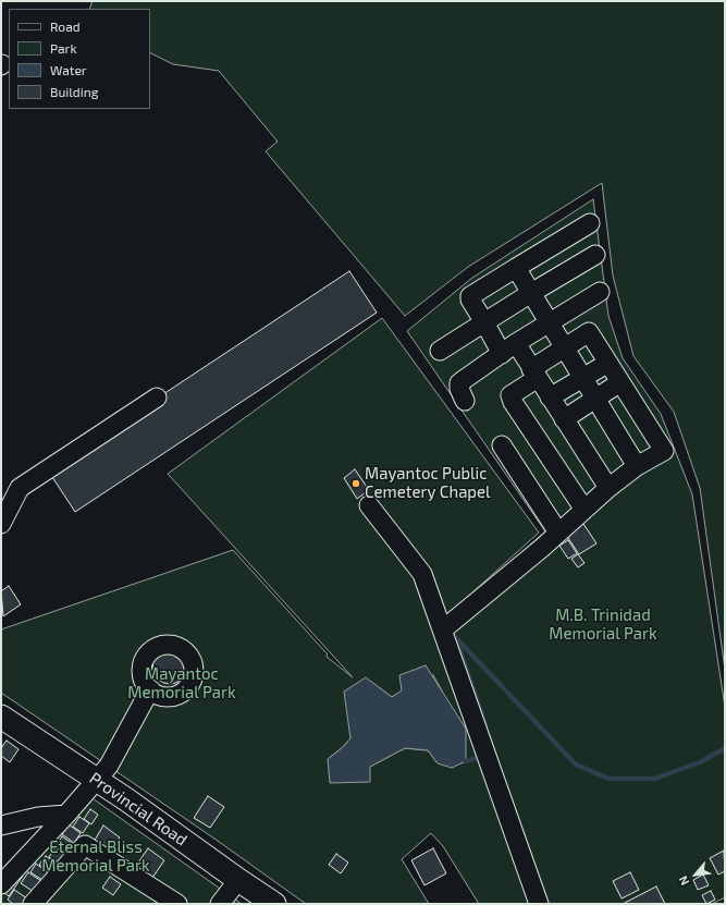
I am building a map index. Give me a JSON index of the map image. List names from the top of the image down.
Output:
{
  "streets": {
    "main road": ["Provincial Road"]
  },
  "parks": ["M.B. Trinidad Memorial Park", "Mayantoc Memorial Park", "Eternal Bliss Memorial Park"],
  "places": ["Mayantoc Public Cemetery Chapel"],
  "legend": [
    "Road",
    "Park",
    "Water",
    "Building"
  ],
  "north": "bottom left"
}
